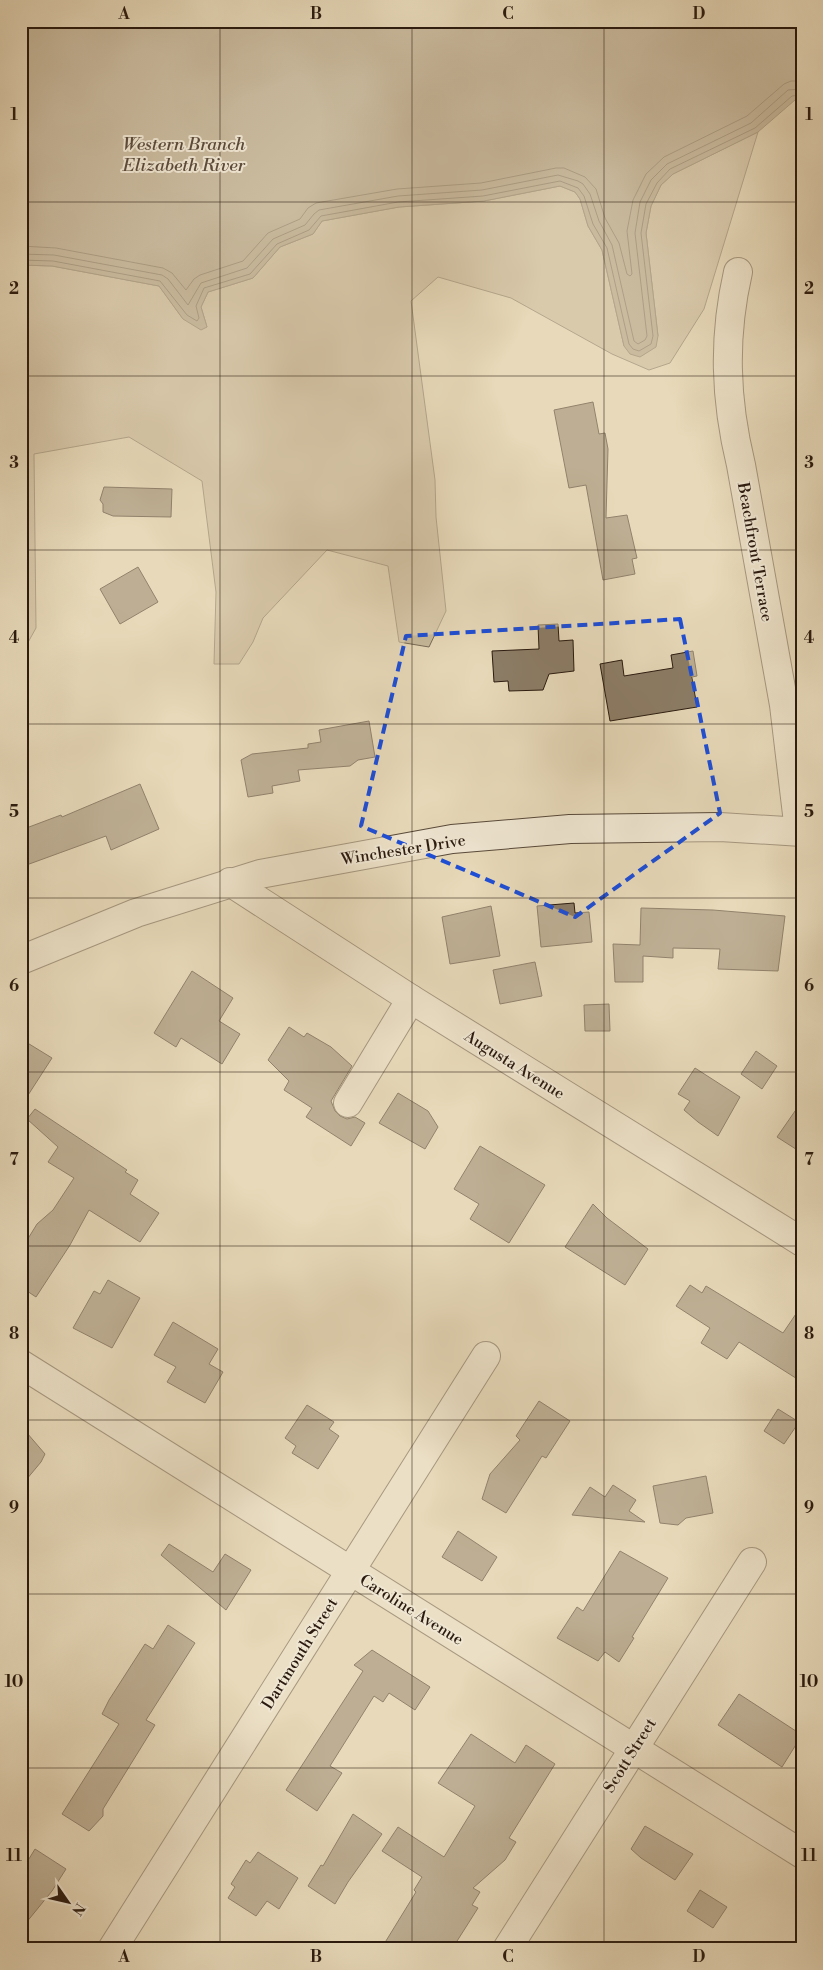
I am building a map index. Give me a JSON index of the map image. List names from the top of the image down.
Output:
{
  "streets": {
    "street": [
      "Beachfront Terrace",
      "Winchester Drive",
      "Augusta Avenue",
      "Caroline Avenue",
      "Dartmouth Street",
      "Scott Street"
    ]
  },
  "crossings": [
    ["Beachfront Terrace", "Winchester Drive"],
    ["Winchester Drive", "Augusta Avenue"],
    ["Caroline Avenue", "Dartmouth Street"],
    ["Caroline Avenue", "Scott Street"]
  ],
  "water": ["Western Branch Elizabeth River"],
  "north": "bottom right",
  "grid": {
    "columns": [
      "A",
      "B",
      "C",
      "D"
    ],
    "rows": [
      "1",
      "2",
      "3",
      "4",
      "5",
      "6",
      "7",
      "8",
      "9",
      "10",
      "11"
    ]
  }
}
